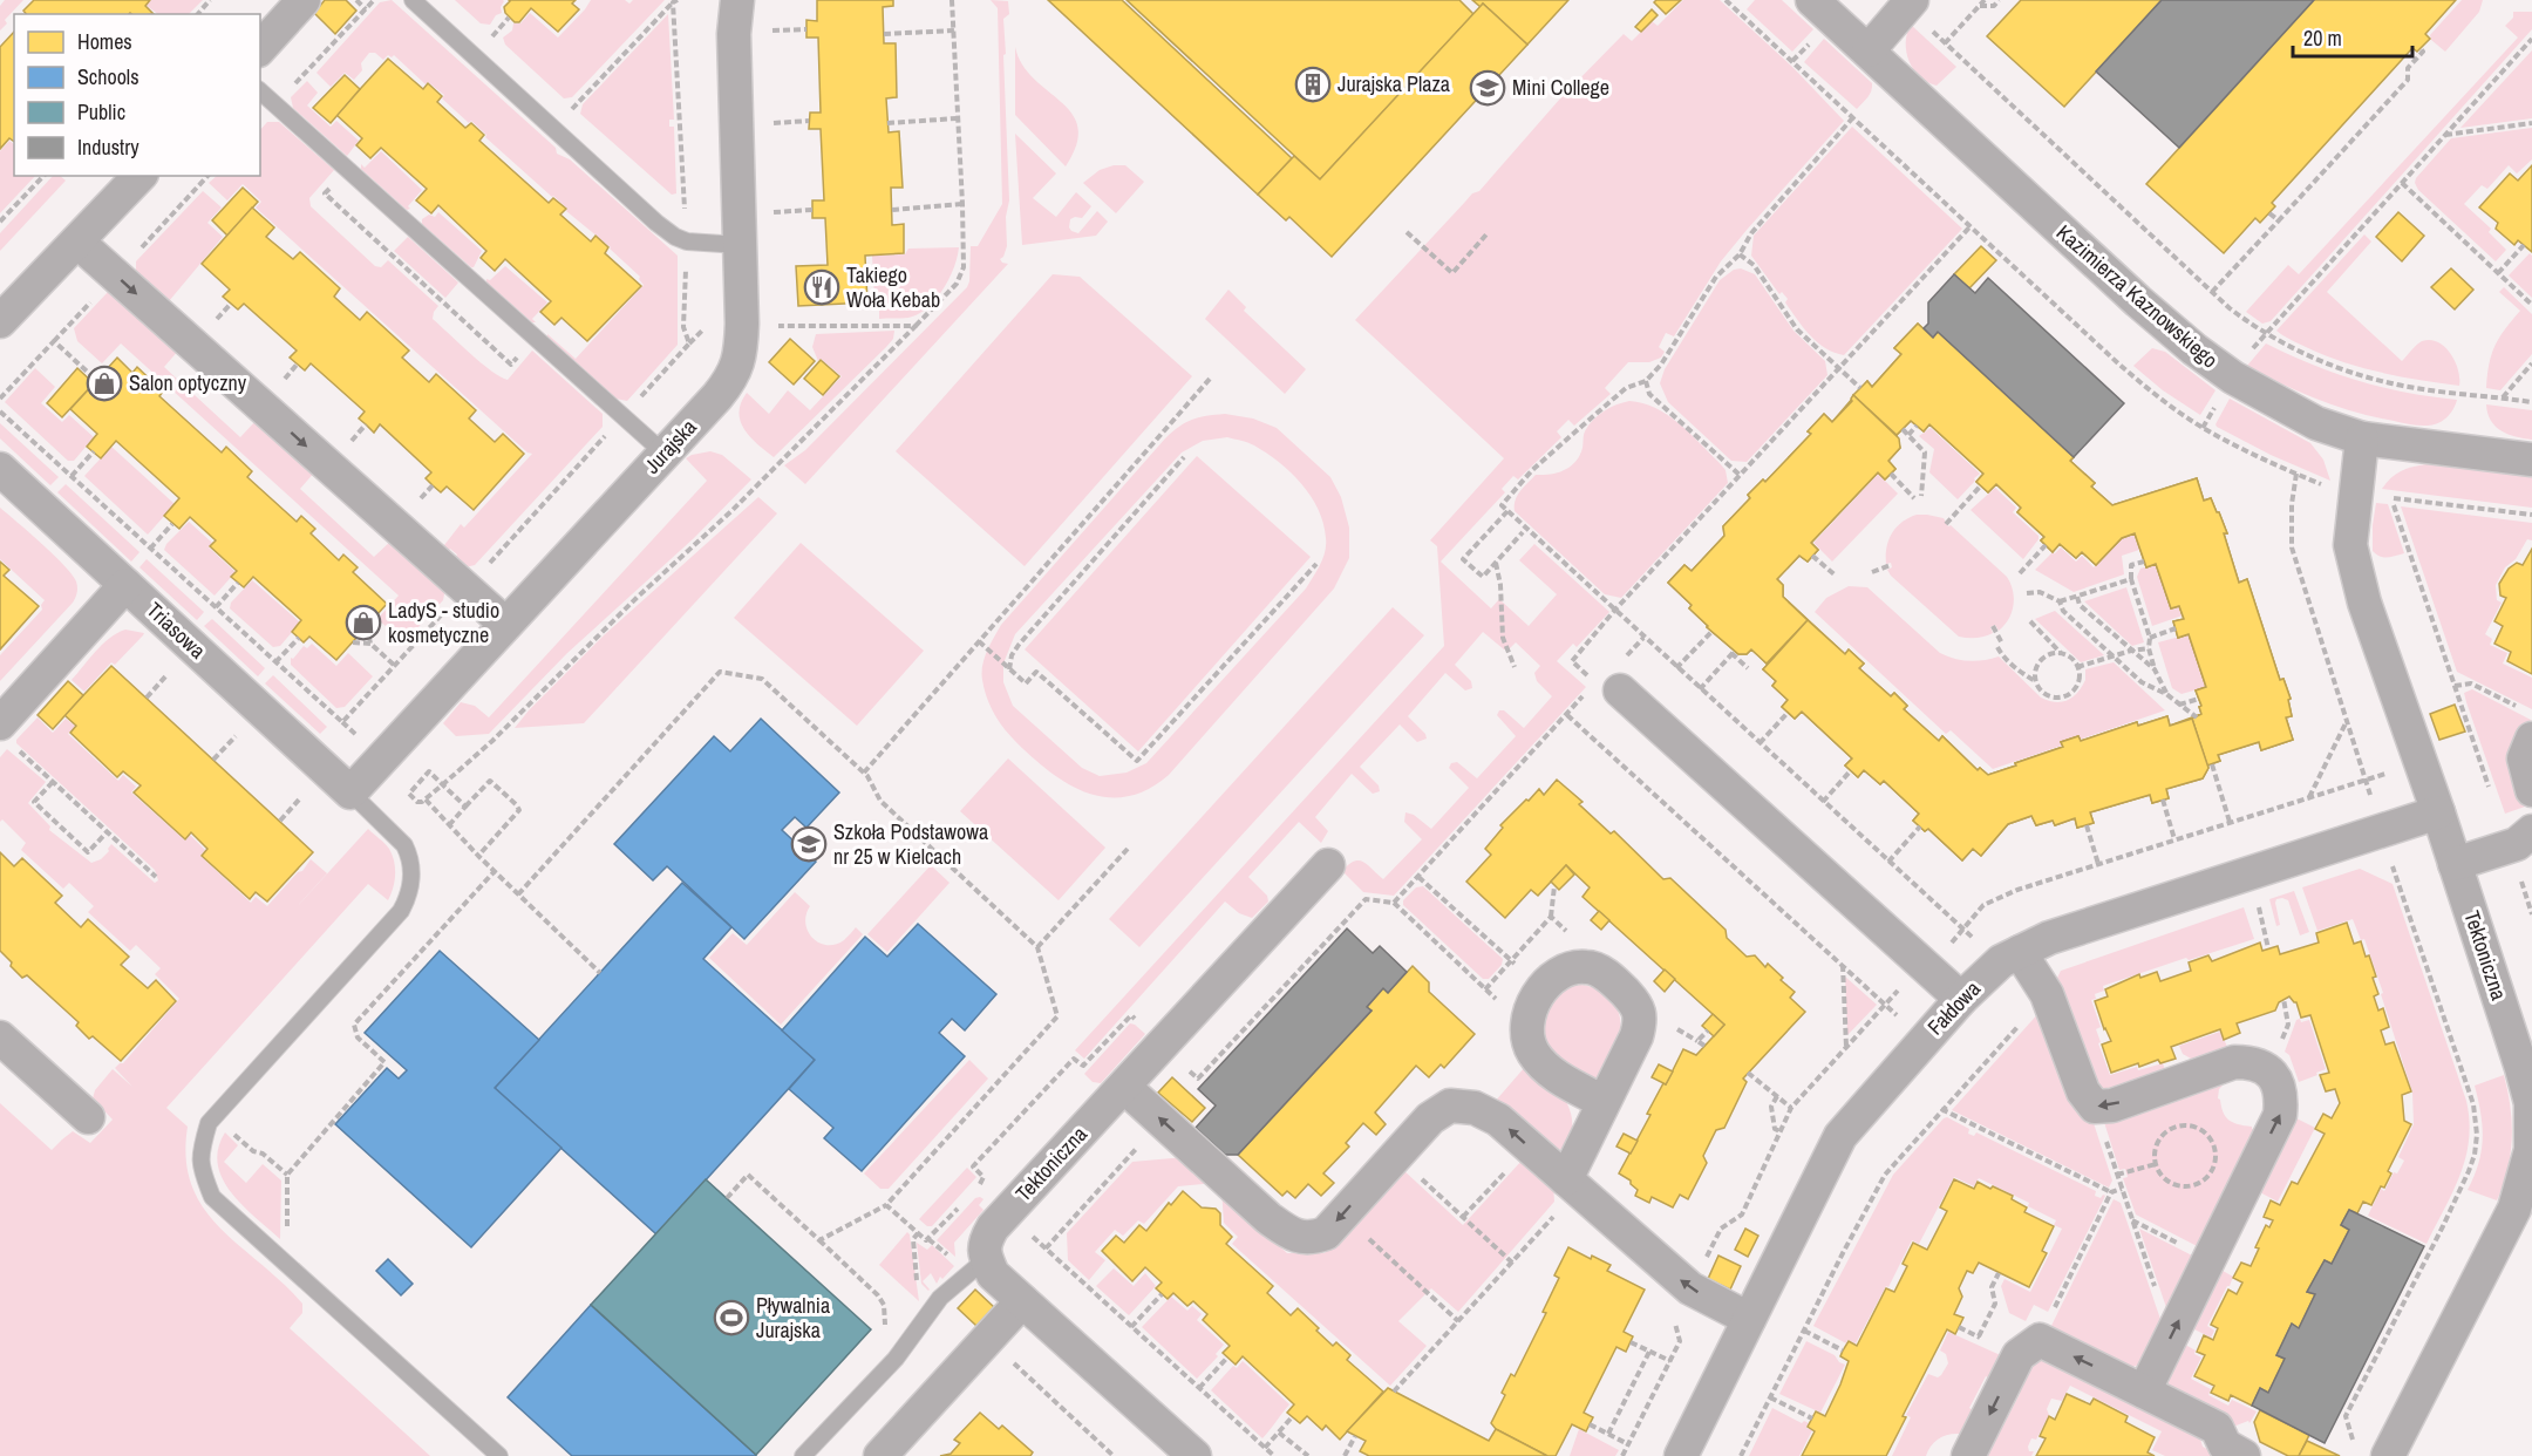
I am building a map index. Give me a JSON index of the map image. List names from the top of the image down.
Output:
{
  "streets": {
    "street": [
      "Kazimierza Kaznowskiego",
      "Jurajska",
      "Triasowa",
      "Tektoniczna",
      "Fałdowa"
    ]
  },
  "crossings": [
    ["Kazimierza Kaznowskiego", "Tektoniczna"],
    ["Jurajska", "Triasowa"],
    ["Tektoniczna", "Fałdowa"]
  ],
  "places": {
    "building": ["Jurajska Plaza"],
    "school or university": ["Mini College", "Szkoła Podstawowa nr 25 w Kielcach"],
    "restaurant": ["Takiego Woła Kebab"],
    "shop": ["Salon optyczny", "LadyS - studio kosmetyczne"],
    "sports": ["Pływalnia Jurajska"]
  },
  "legend": [
    "Homes",
    "Schools",
    "Public",
    "Industry"
  ],
  "scale_bar": "20 m"
}
